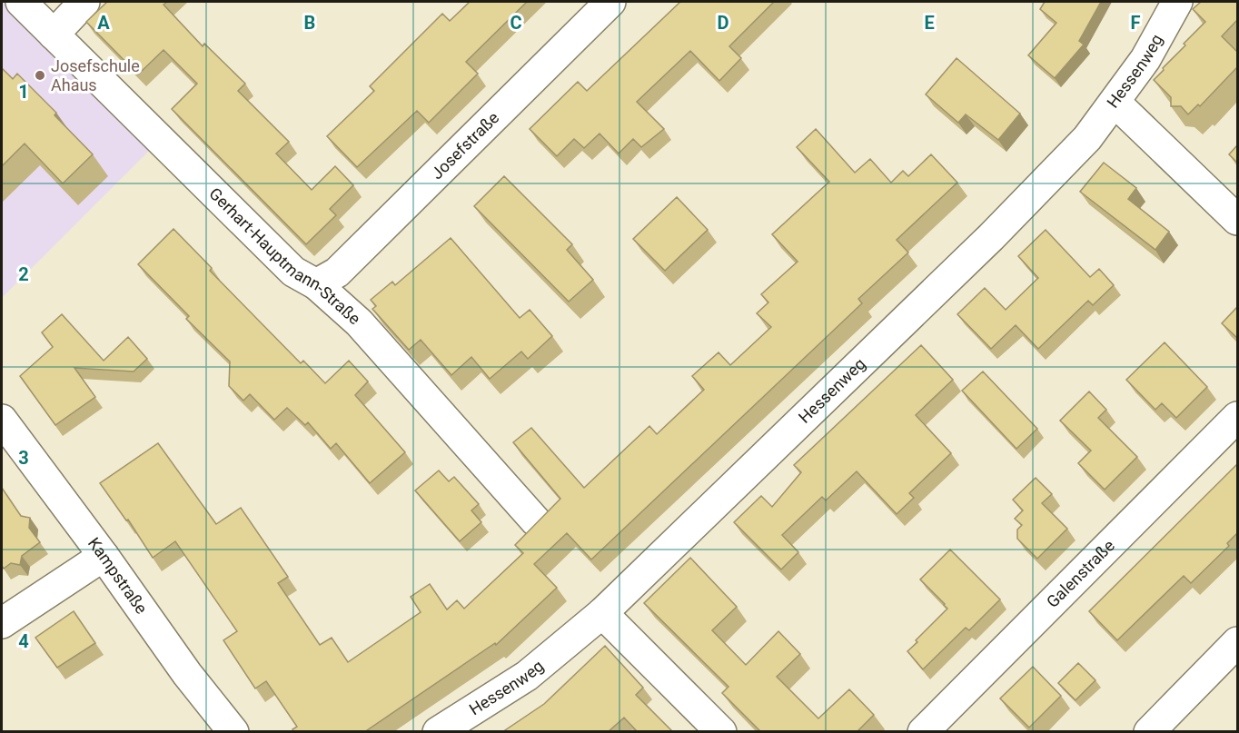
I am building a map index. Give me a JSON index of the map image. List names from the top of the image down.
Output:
{
  "streets": {
    "street": [
      "Hessenweg",
      "Josefstraße",
      "Gerhart-Hauptmann-Straße",
      "Galenstraße",
      "Kampstraße"
    ]
  },
  "crossings": [
    ["Josefstraße", "Gerhart-Hauptmann-Straße"]
  ],
  "places": ["Josefschule Ahaus"],
  "grid": {
    "columns": [
      "A",
      "B",
      "C",
      "D",
      "E",
      "F"
    ],
    "rows": [
      "1",
      "2",
      "3",
      "4"
    ]
  }
}
